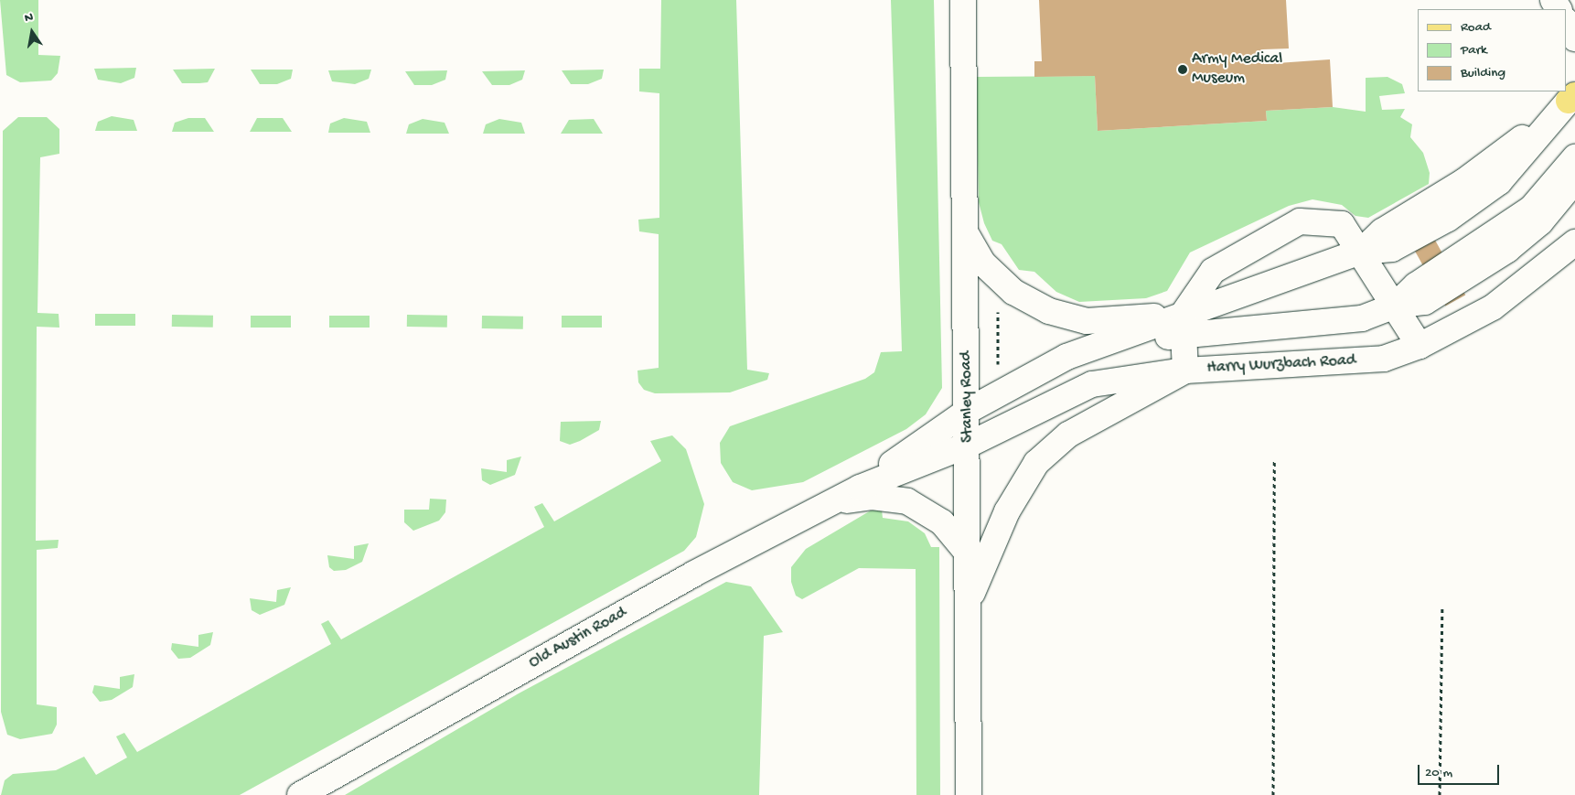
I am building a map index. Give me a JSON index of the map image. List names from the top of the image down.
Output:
{
  "streets": {
    "street": ["Harry Wurzbach Road", "Stanley Road", "Old Austin Road"]
  },
  "crossings": [
    ["Harry Wurzbach Road", "Stanley Road"],
    ["Harry Wurzbach Road", "Old Austin Road"],
    ["Stanley Road", "Old Austin Road"]
  ],
  "places": ["Army Medical Museum"],
  "legend": ["Road", "Park", "Building"],
  "scale_bar": "20 m",
  "north": "top"
}
